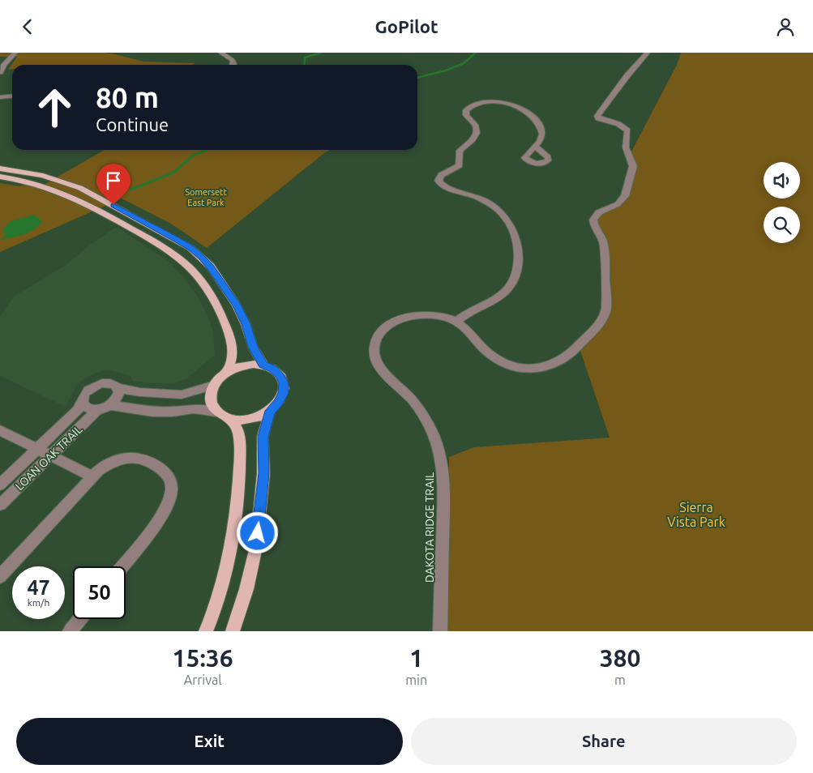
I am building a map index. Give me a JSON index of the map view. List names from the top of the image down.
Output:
{
  "streets": {
    "street": ["LOAN OAK TRAIL", "DAKOTA RIDGE TRAIL"]
  },
  "parks": ["Somersett East Park", "Sierra Vista Park"],
  "page": {
    "header": "GoPilot",
    "turn": ["80 m", "Continue"],
    "speed": "47 km/h",
    "limit": "50",
    "eta": [
      "15:36",
      "Arrival",
      "1",
      "min",
      "380",
      "m"
    ],
    "buttons": ["Exit", "Share"]
  }
}
